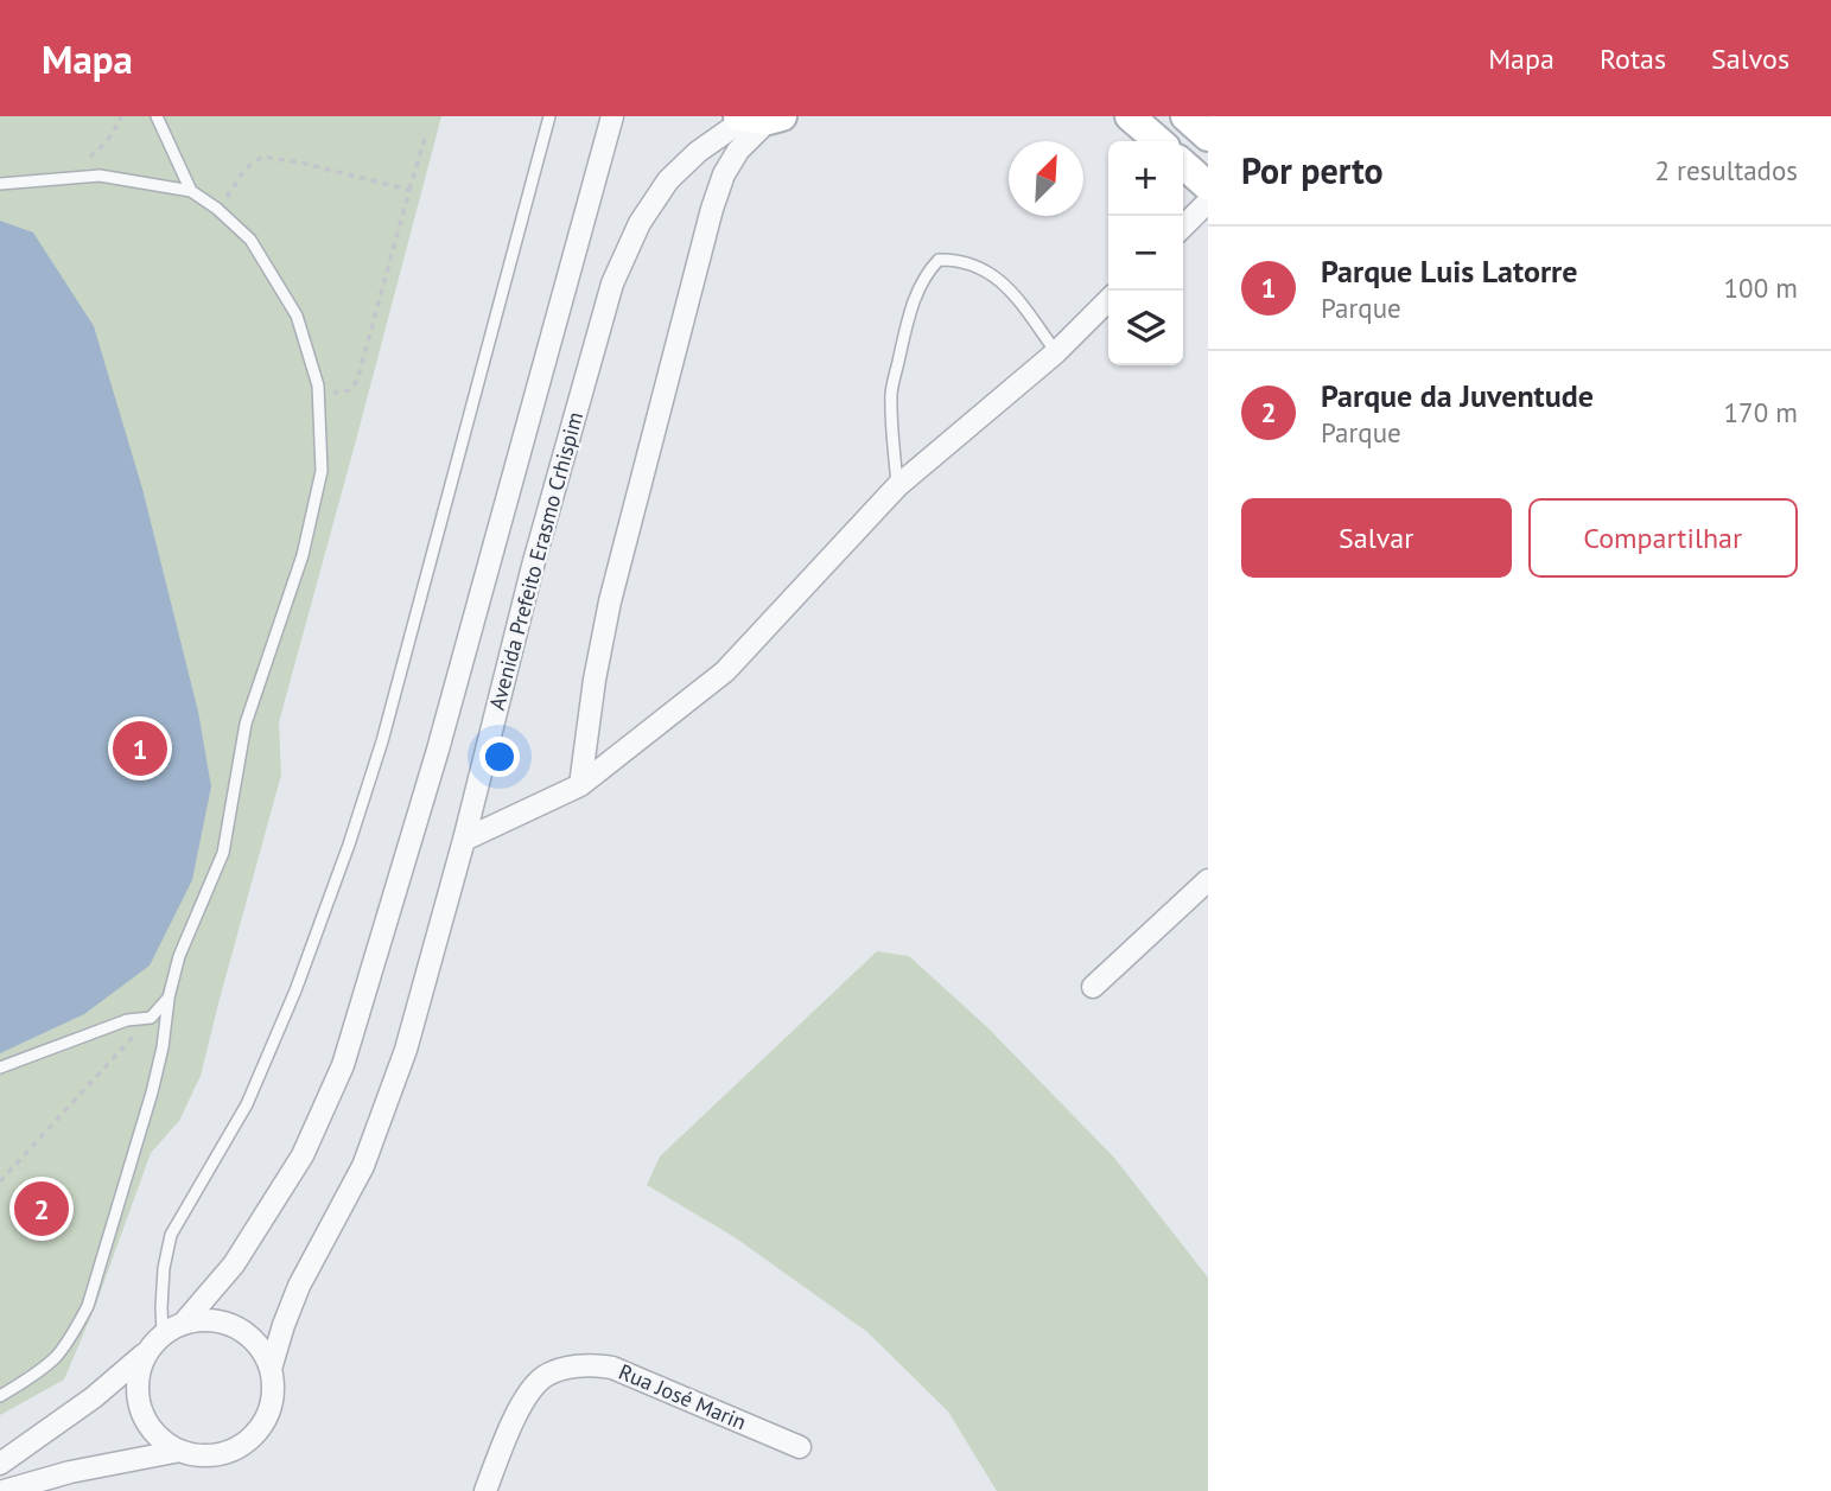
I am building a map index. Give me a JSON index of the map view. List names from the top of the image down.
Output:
{
  "streets": {
    "street": ["Avenida Prefeito Erasmo Crhispim", "Rua José Marin"]
  },
  "north": "top right",
  "page": {
    "header": "Mapa",
    "nav": ["Mapa", "Rotas", "Salvos"],
    "heading": ["Por perto", "2 resultados"],
    "map_buttons": ["+", "−"],
    "list": [
      {
        "mark": "1",
        "name": "Parque Luis Latorre",
        "note": "Parque",
        "value": "100 m"
      },
      {
        "mark": "2",
        "name": "Parque da Juventude",
        "note": "Parque",
        "value": "170 m"
      }
    ],
    "buttons": ["Salvar", "Compartilhar"],
    "pins": ["1", "2"]
  }
}
